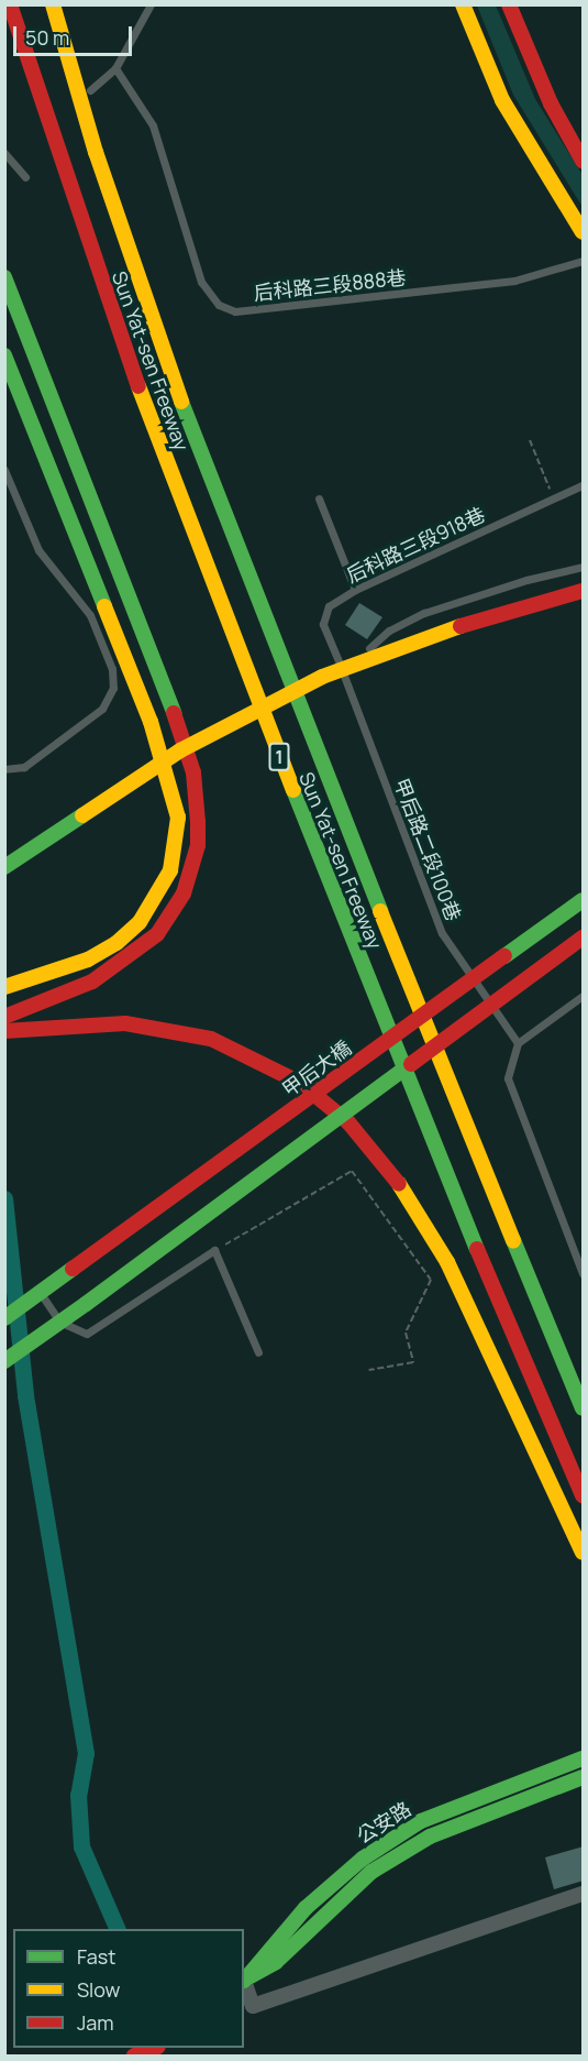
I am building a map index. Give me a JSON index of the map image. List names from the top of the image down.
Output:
{
  "streets": {
    "main road": [
      "Sun Yat-sen Freeway",
      "1",
      "甲后大橋",
      "公安路"
    ],
    "lane": ["后科路三段888巷", "后科路三段918巷", "甲后路二段100巷"]
  },
  "crossings": [
    ["后科路三段918巷", "甲后路二段100巷"]
  ],
  "legend": ["Fast", "Slow", "Jam"],
  "scale_bar": "50 m"
}
